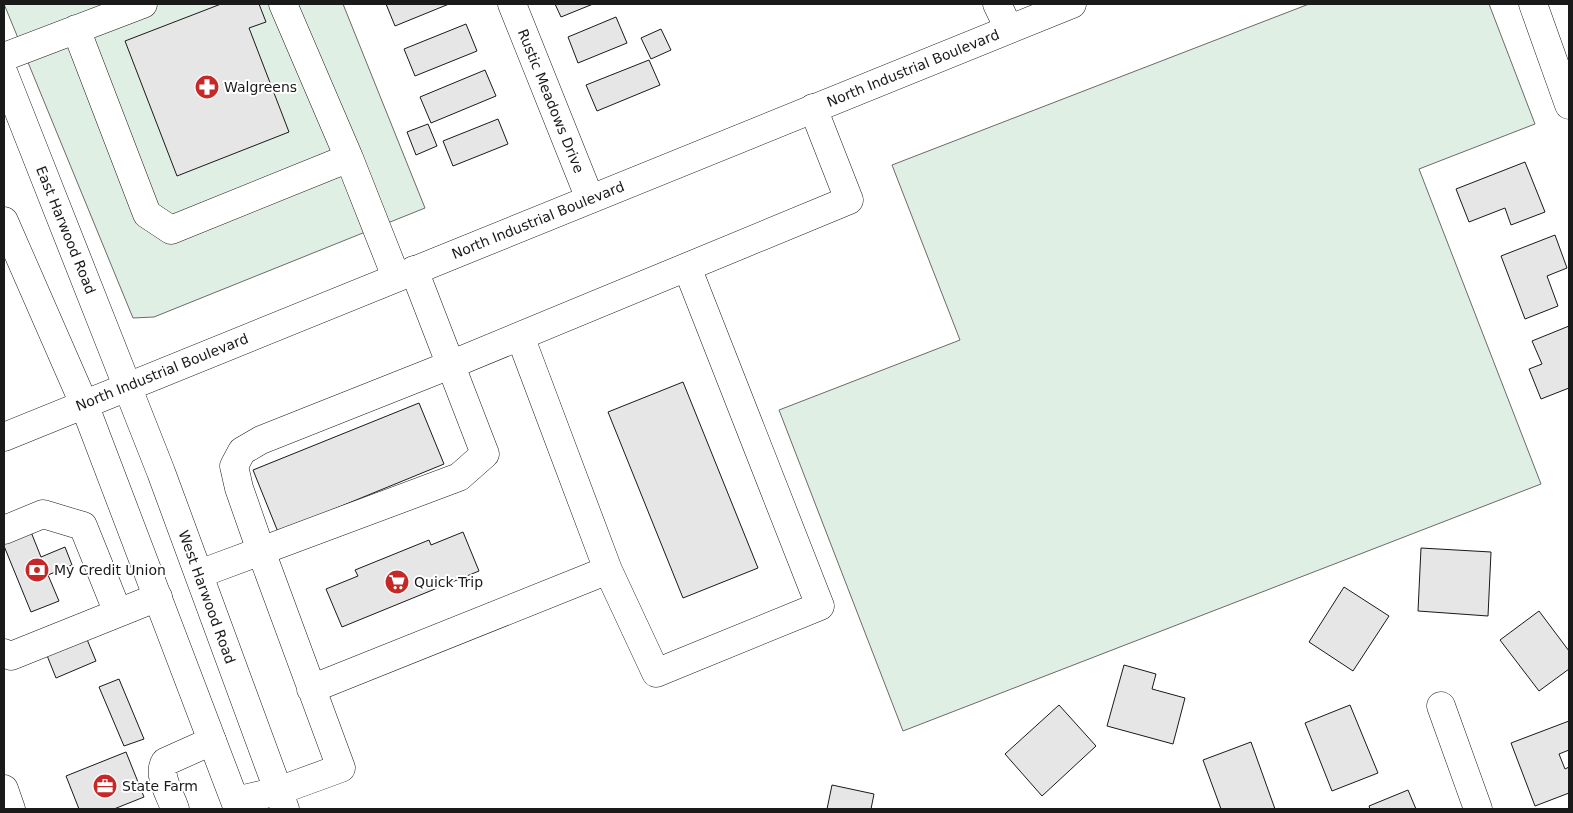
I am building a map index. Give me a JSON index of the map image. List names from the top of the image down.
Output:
{
  "streets": {
    "main road": [
      "North Industrial Boulevard",
      "Rustic Meadows Drive",
      "East Harwood Road",
      "West Harwood Road"
    ]
  },
  "crossings": [
    ["North Industrial Boulevard", "Rustic Meadows Drive"],
    ["North Industrial Boulevard", "East Harwood Road"],
    ["North Industrial Boulevard", "West Harwood Road"],
    ["East Harwood Road", "West Harwood Road"]
  ],
  "places": {
    "pharmacy": ["Walgreens"],
    "bank": ["My Credit Union"],
    "supermarket": ["Quick Trip"],
    "office": ["State Farm"]
  }
}
